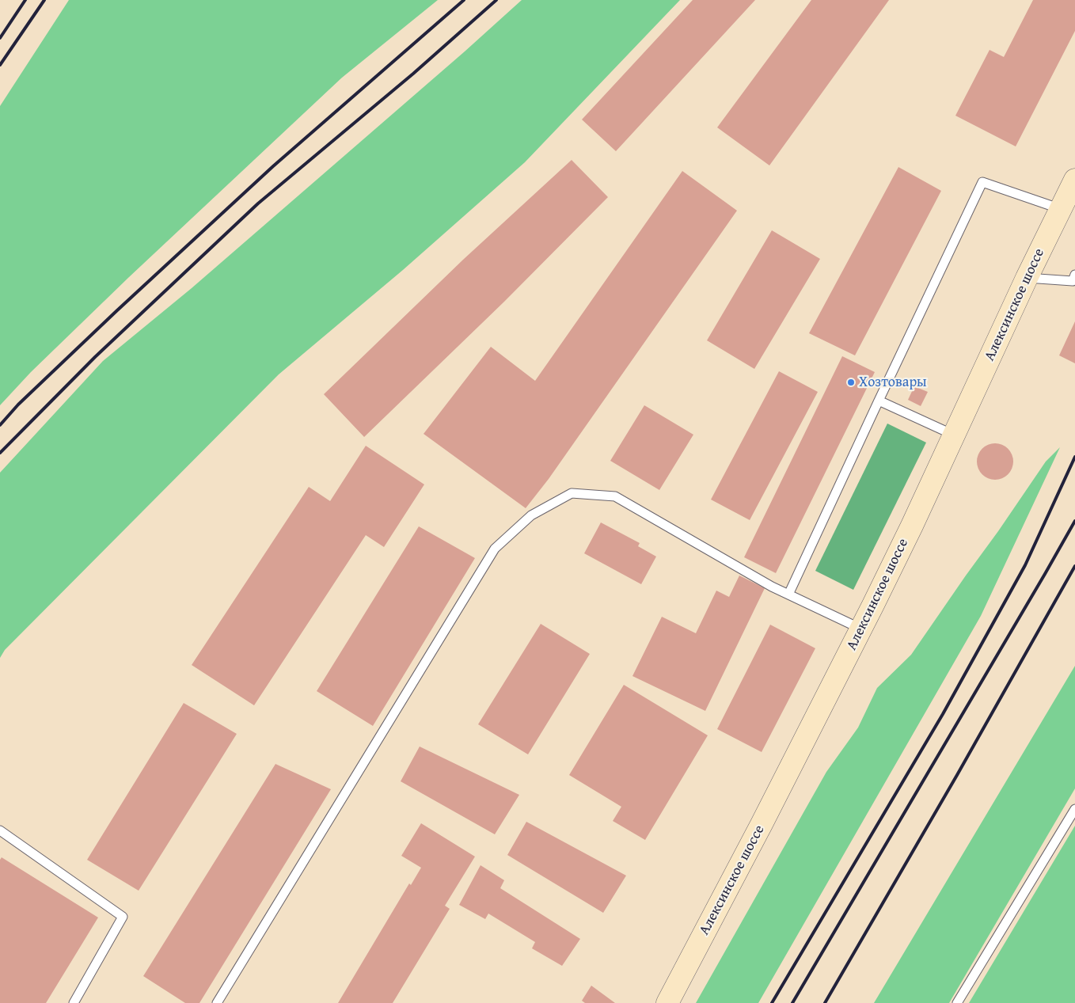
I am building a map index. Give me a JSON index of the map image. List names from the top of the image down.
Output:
{
  "streets": {
    "main road": ["Алексинское шоссе"]
  },
  "places": ["Хозтовары"]
}
